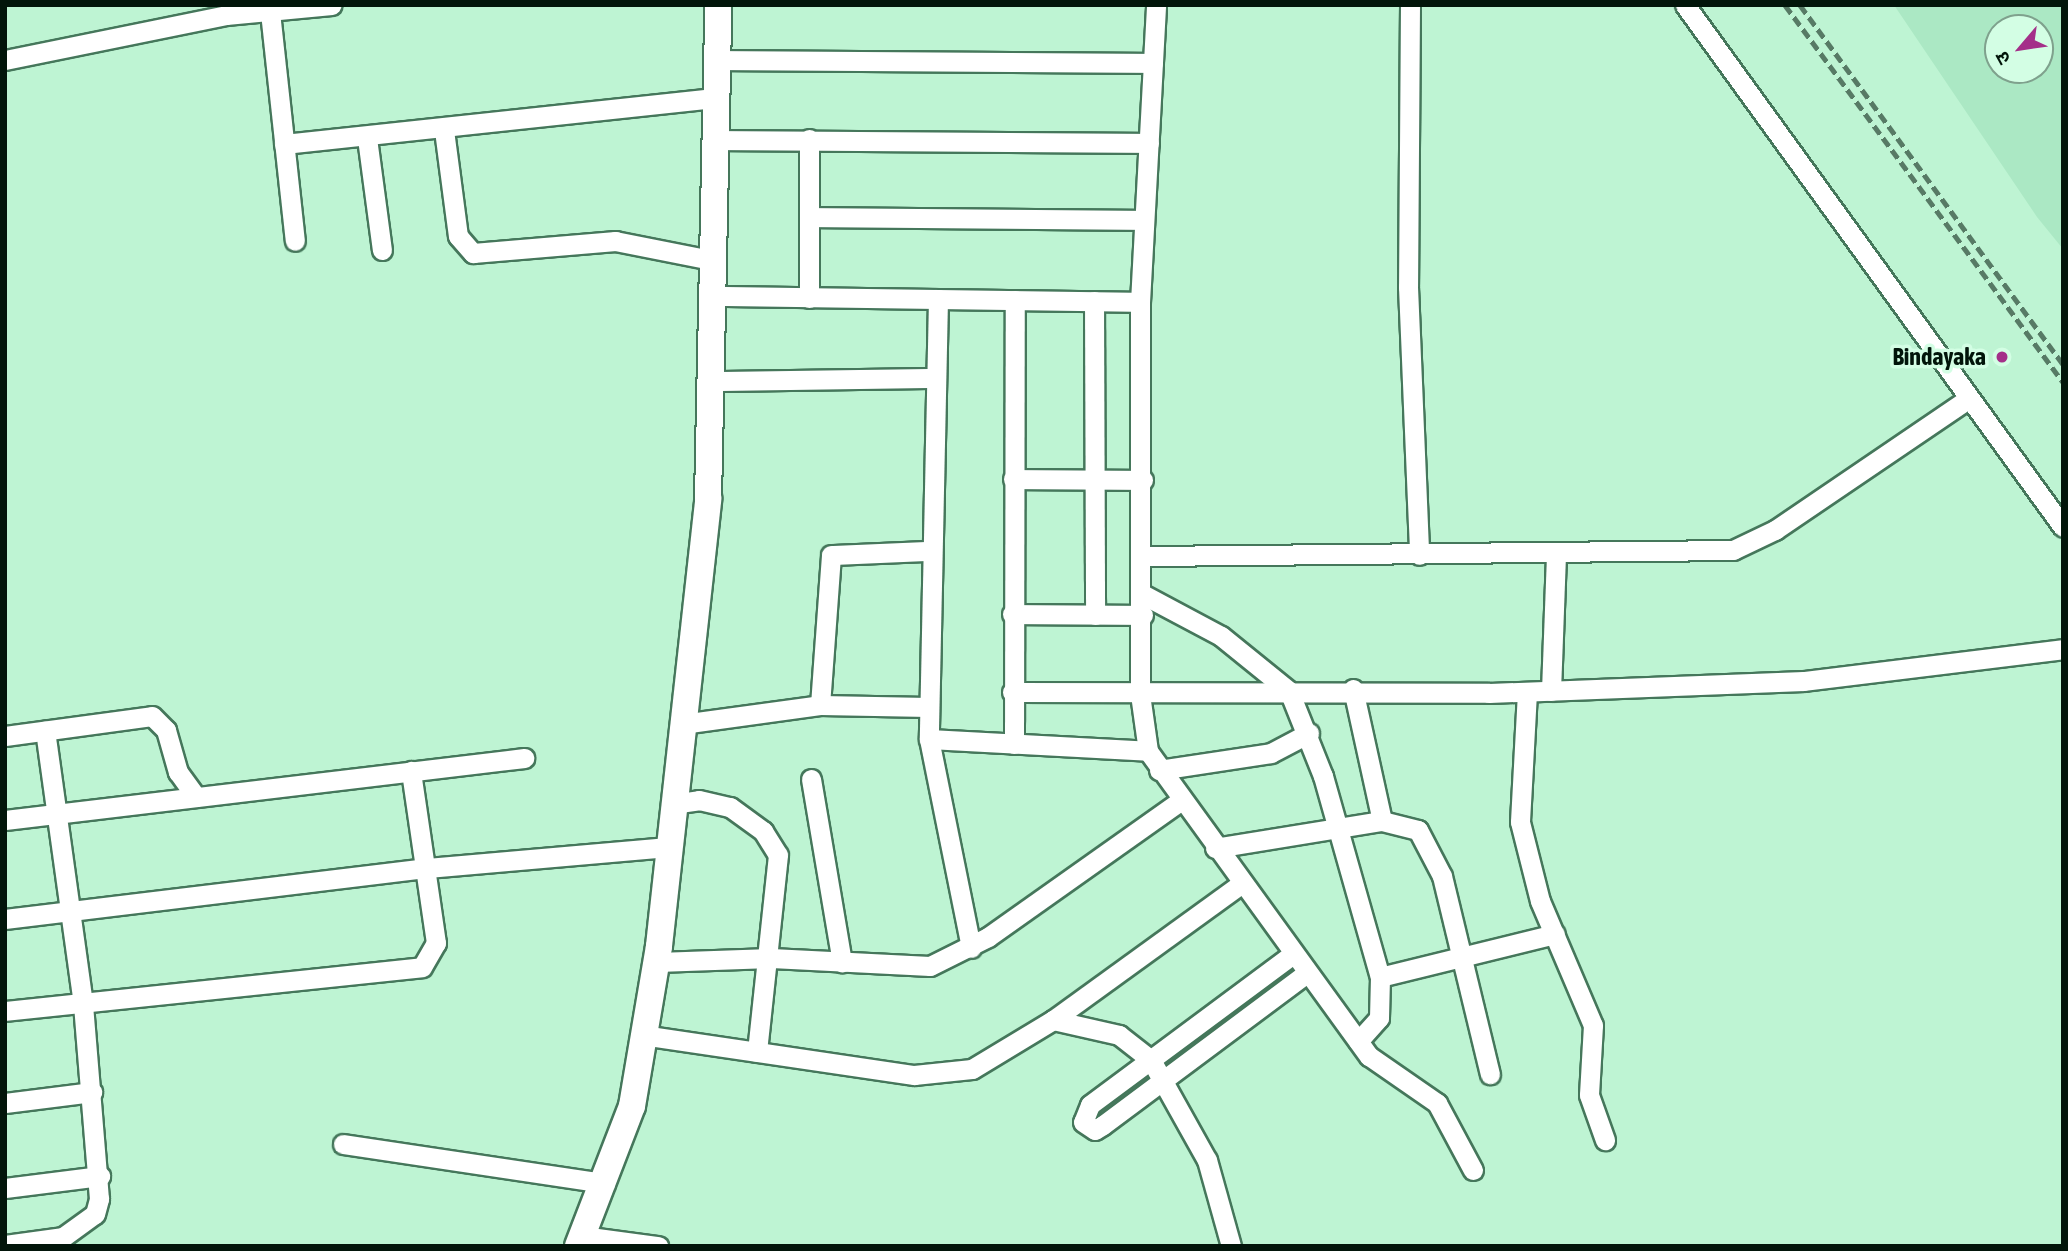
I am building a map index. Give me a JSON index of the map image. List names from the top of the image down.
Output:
{
  "places": ["Bindayaka"],
  "north": "bottom left"
}
